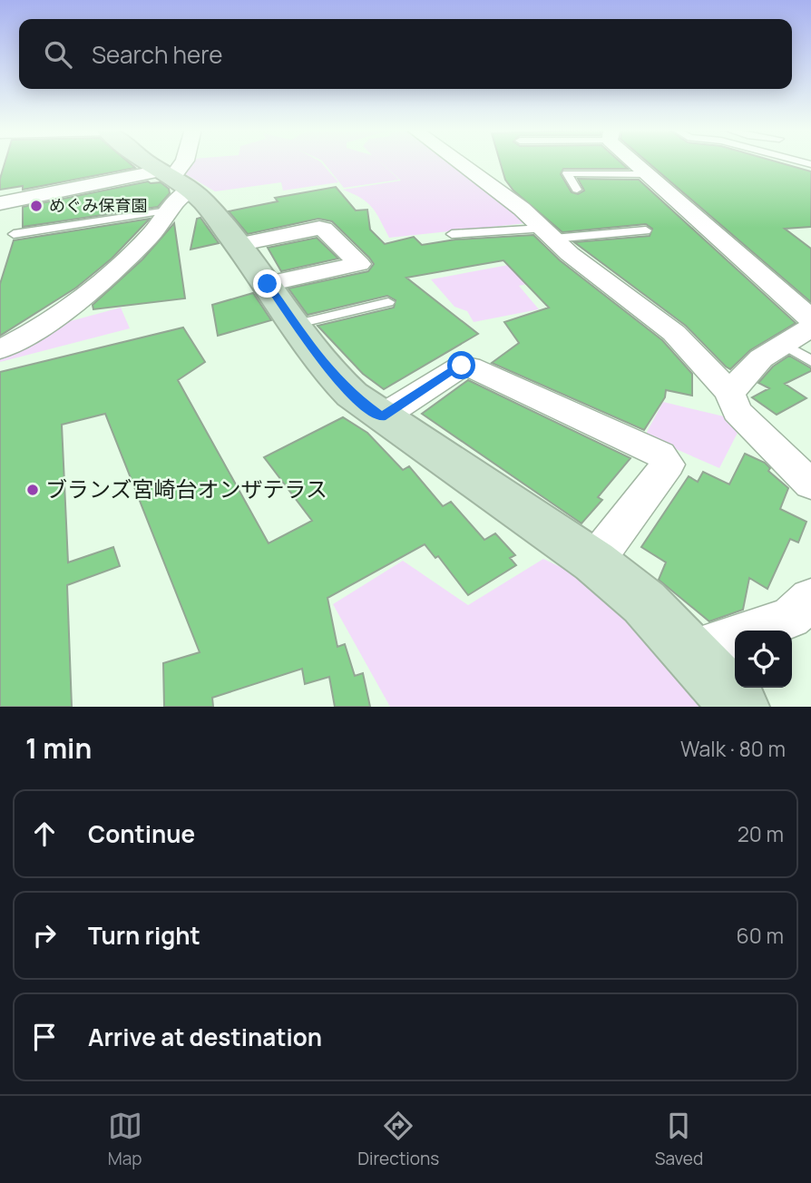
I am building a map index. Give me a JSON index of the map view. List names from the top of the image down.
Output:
{
  "places": ["めぐみ保育園", "ブランズ宮崎台オンザテラス"],
  "page": {
    "search": "Search here",
    "heading": ["1 min", "Walk · 80 m"],
    "list": [
      ["Continue", "20 m"],
      ["Turn right", "60 m"],
      "Arrive at destination"
    ],
    "nav": ["Map", "Directions", "Saved"]
  }
}
